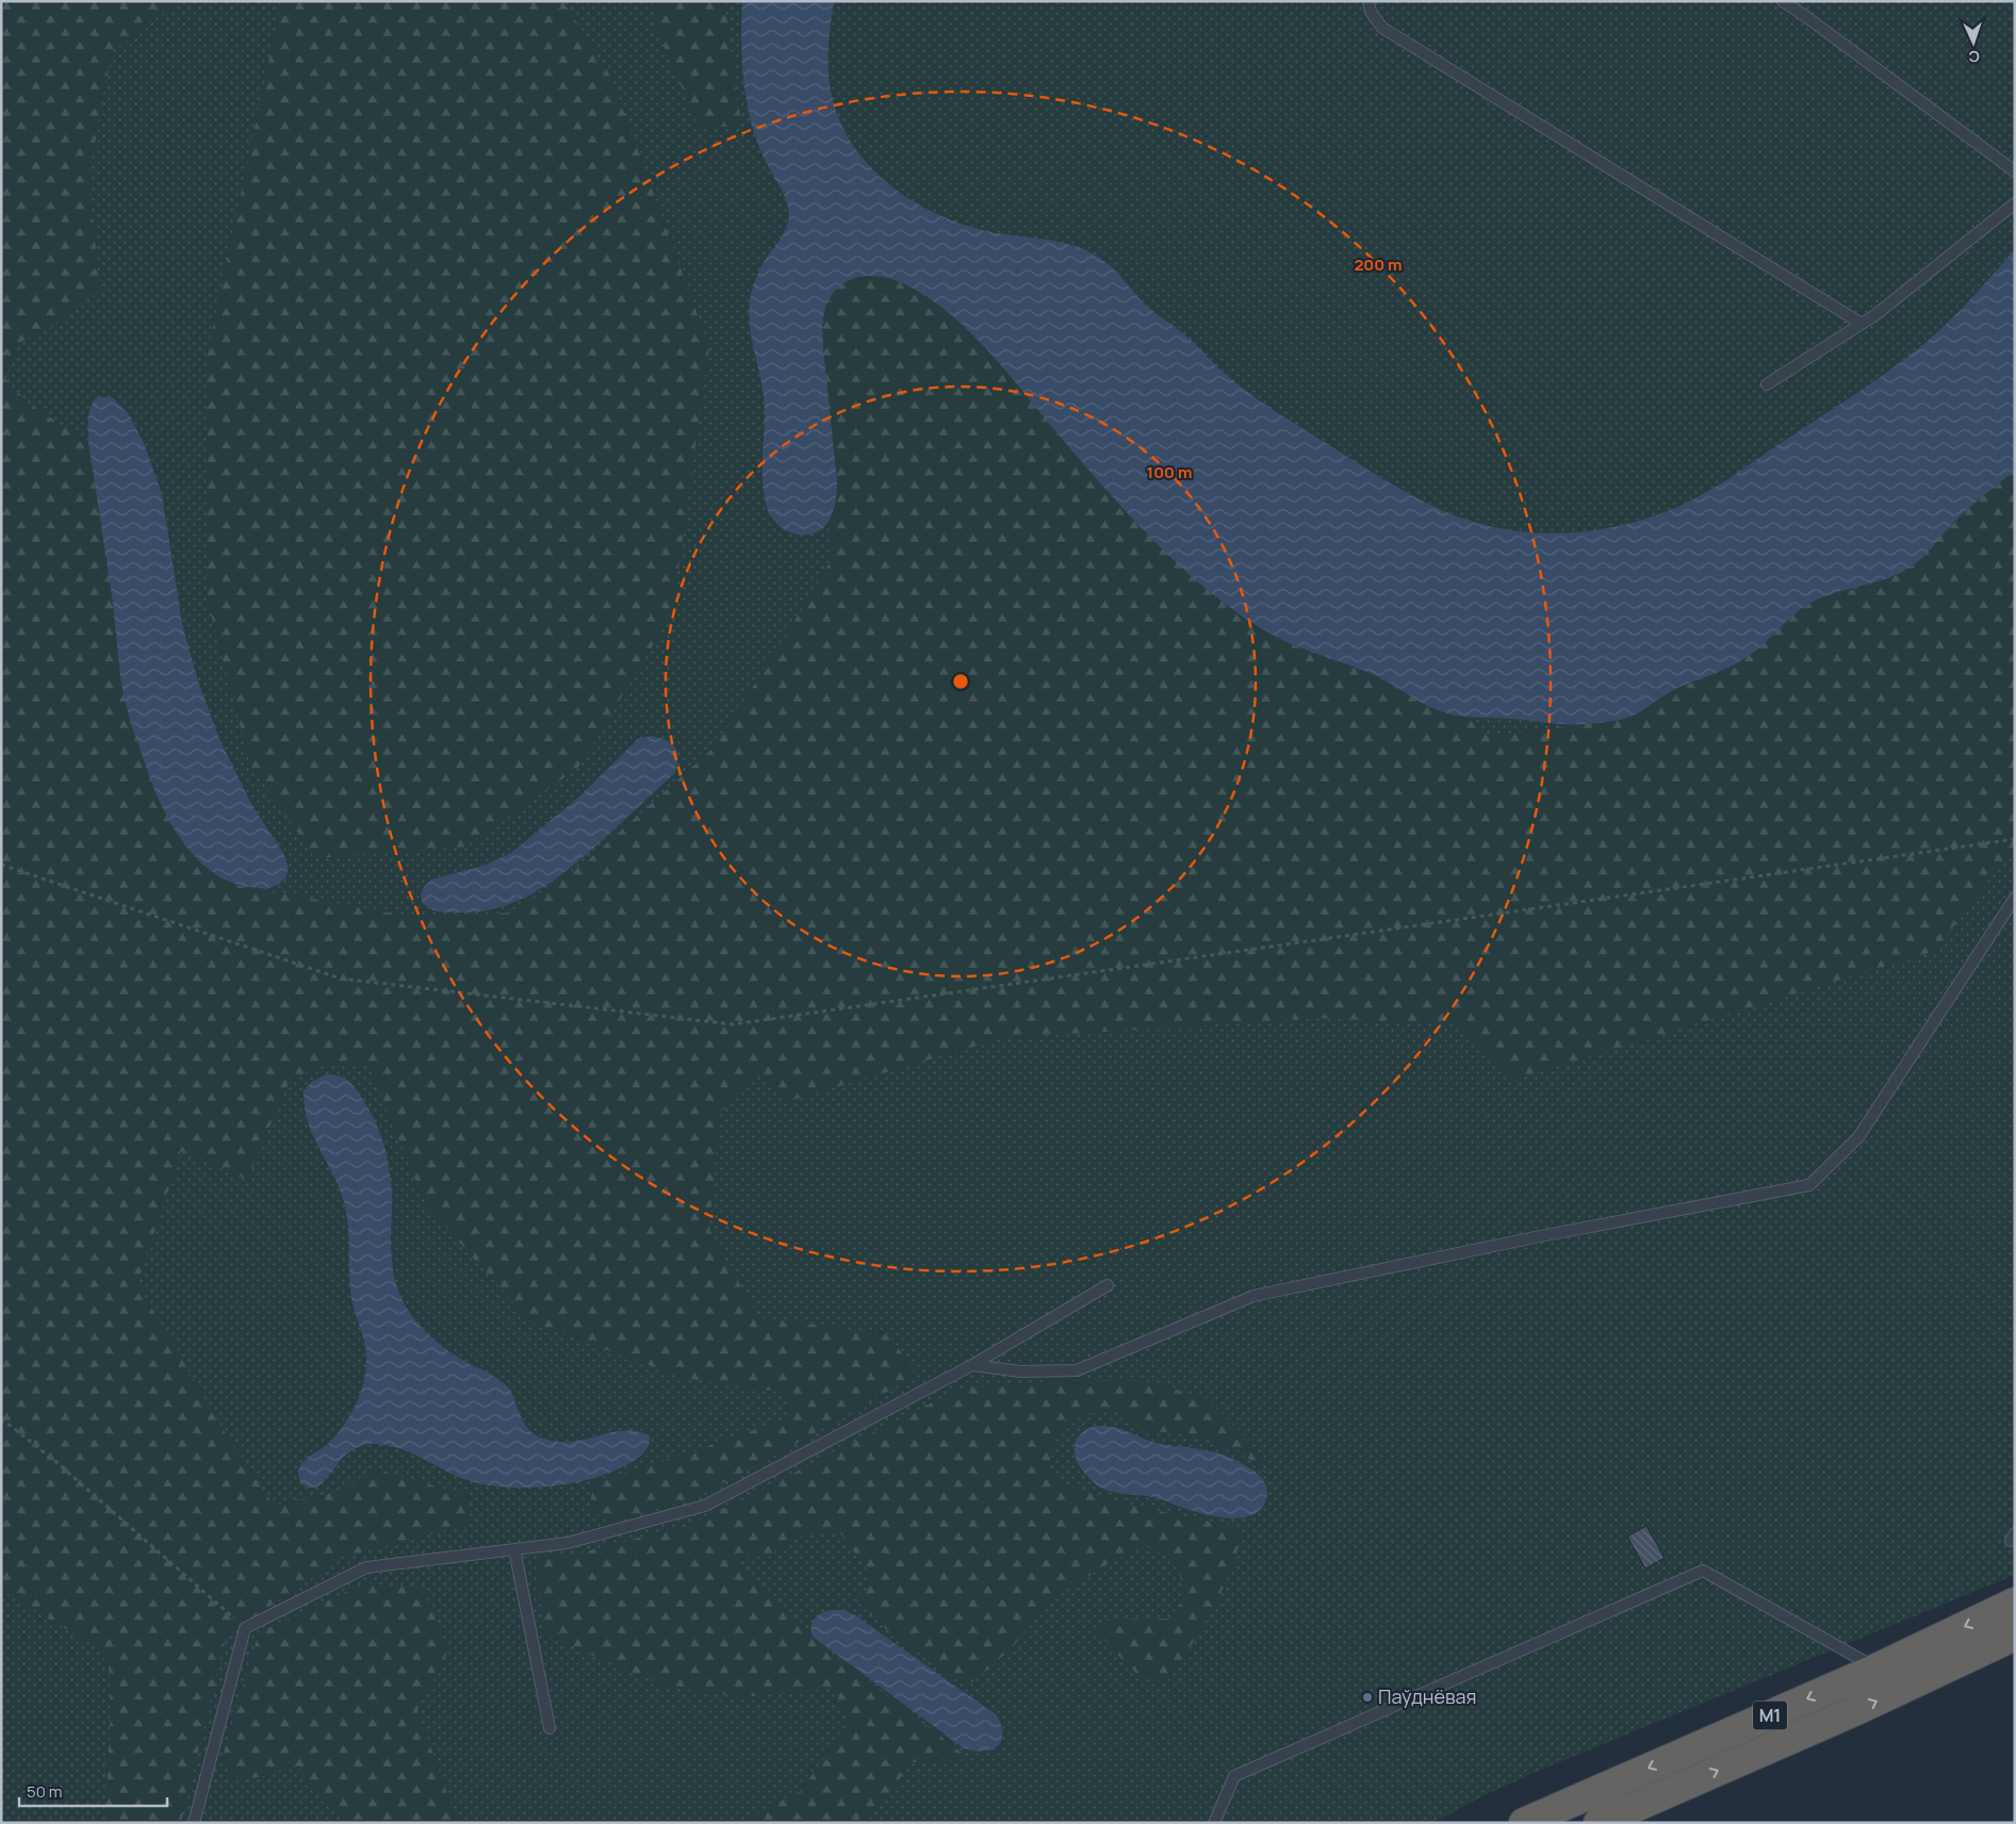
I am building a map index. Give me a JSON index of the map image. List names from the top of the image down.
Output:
{
  "streets": {
    "highway": ["М1"]
  },
  "places": ["Паўднёвая"],
  "scale_bar": "50 m",
  "north": "bottom",
  "rings": ["200 m", "100 m"]
}
